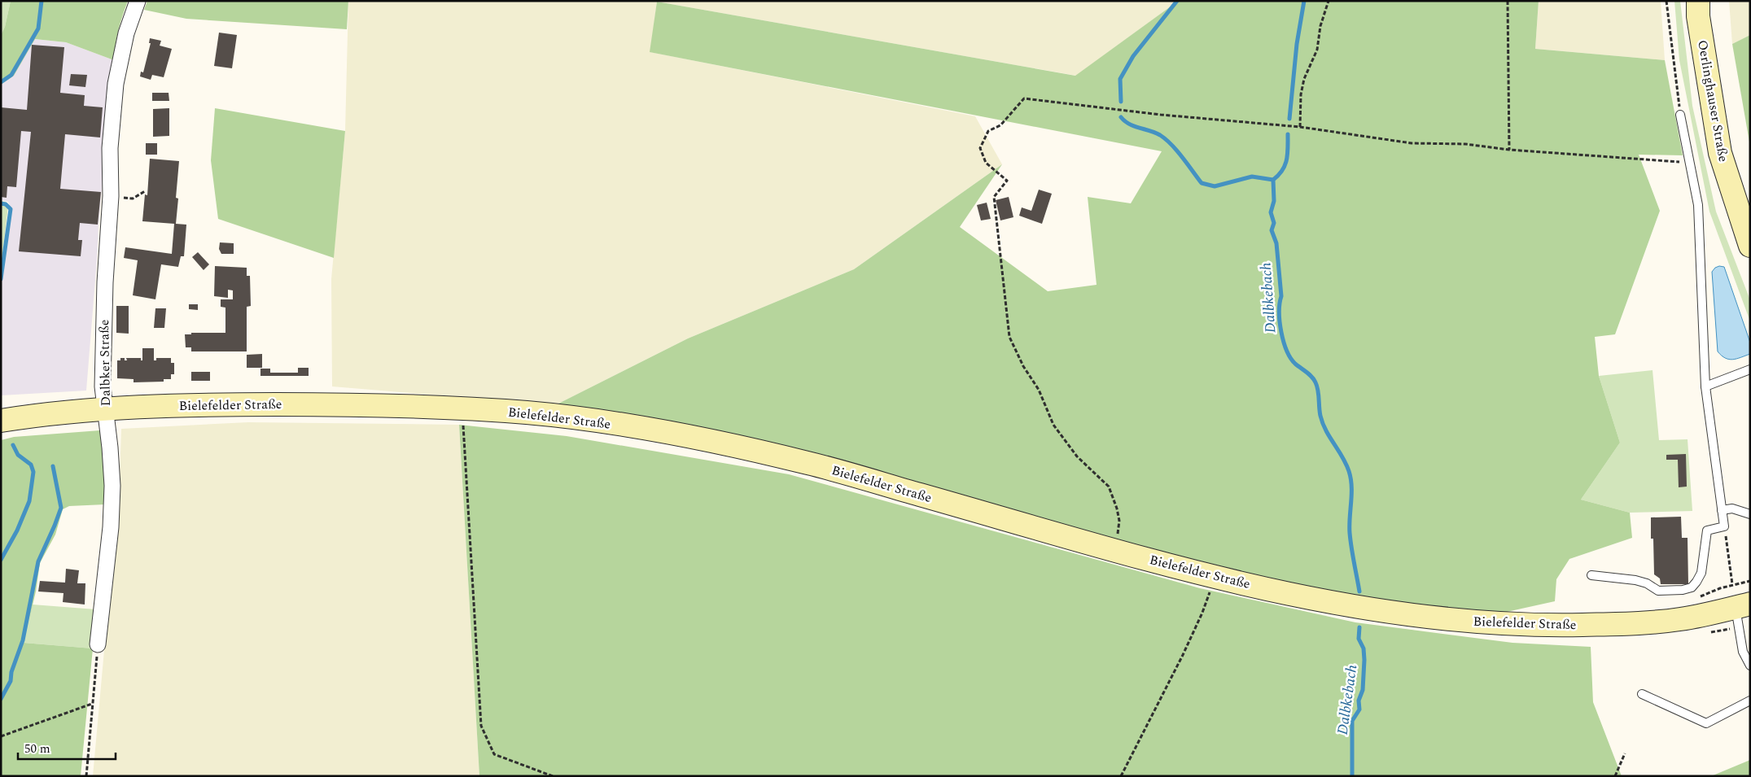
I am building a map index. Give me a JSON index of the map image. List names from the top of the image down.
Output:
{
  "streets": {
    "main road": ["Oerlinghauser Straße", "Bielefelder Straße"],
    "street": ["Dalbker Straße"]
  },
  "crossings": [
    ["Dalbker Straße", "Bielefelder Straße"]
  ],
  "water": ["Dalbkebach"],
  "scale_bar": "50 m"
}
